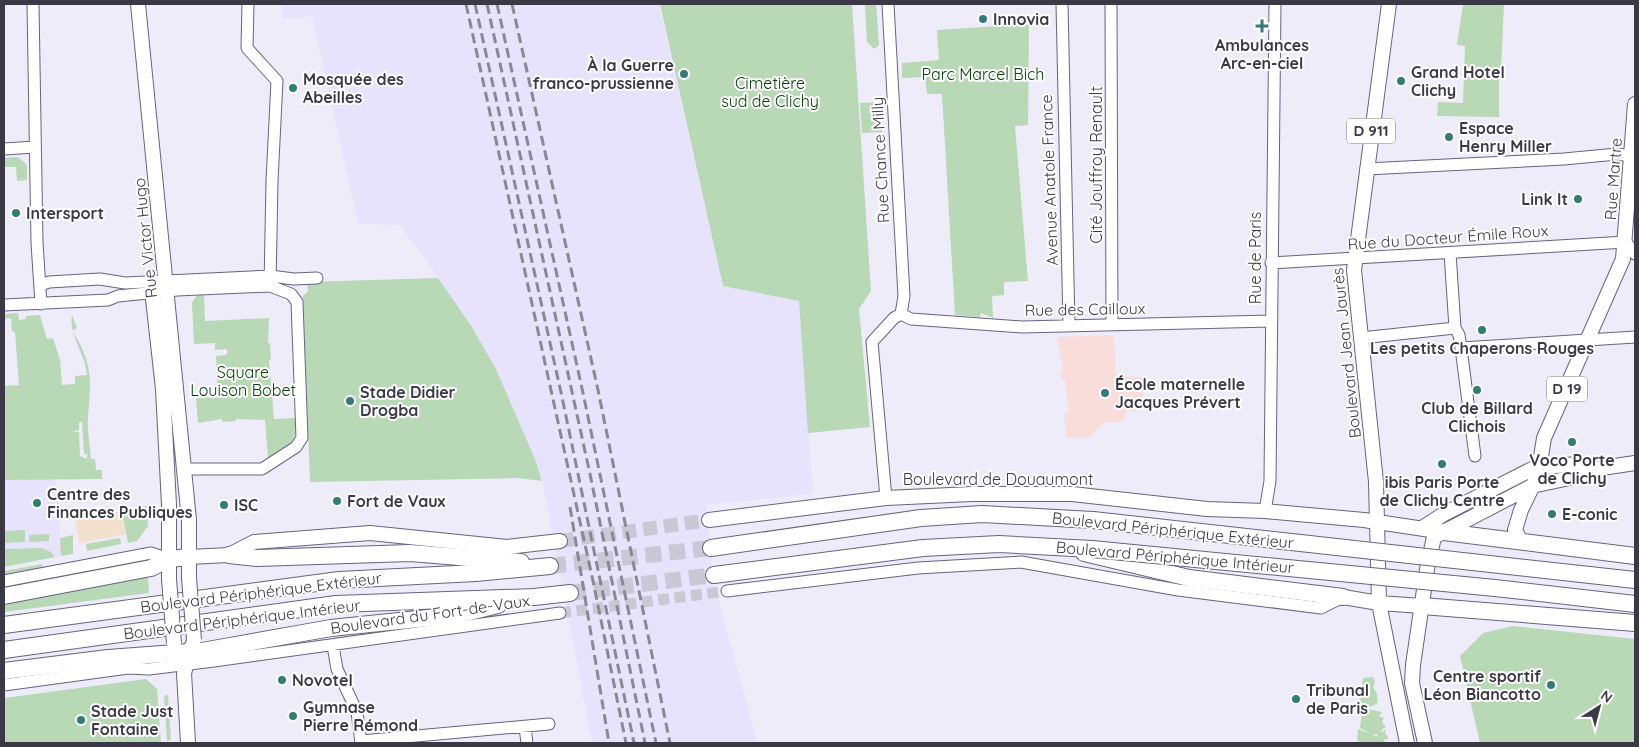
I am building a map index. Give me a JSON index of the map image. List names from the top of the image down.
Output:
{
  "streets": {
    "highway": ["Boulevard Périphérique Extérieur", "Boulevard Périphérique Intérieur"],
    "main road": [
      "D 911",
      "Rue Martre",
      "Rue Victor Hugo",
      "Boulevard Jean Jaurès",
      "D 19",
      "Boulevard de Douaumont"
    ],
    "street": [
      "Rue Chance Milly",
      "Cité Jouffroy Renault",
      "Avenue Anatole France",
      "Rue du Docteur Émile Roux",
      "Rue de Paris",
      "Rue des Cailloux",
      "Boulevard du Fort-de-Vaux"
    ]
  },
  "crossings": [
    ["Rue Chance Milly", "Rue des Cailloux"],
    ["Cité Jouffroy Renault", "Rue des Cailloux"],
    ["Rue Martre", "Rue du Docteur Émile Roux"],
    ["Avenue Anatole France", "Rue des Cailloux"],
    ["Rue du Docteur Émile Roux", "Rue de Paris"],
    ["Rue du Docteur Émile Roux", "Boulevard Jean Jaurès"],
    ["Rue Victor Hugo", "Boulevard du Fort-de-Vaux"],
    ["Rue de Paris", "Rue des Cailloux"],
    ["Rue de Paris", "Boulevard de Douaumont"],
    ["Boulevard Jean Jaurès", "Boulevard de Douaumont"]
  ],
  "parks": ["Parc Marcel Bich", "Cimetière sud de Clichy", "Square Louison Bobet"],
  "places": {
    "other": [
      "Innovia",
      "À la Guerre franco-prussienne",
      "Grand Hotel Clichy",
      "Mosquée des Abeilles",
      "Espace Henry Miller",
      "Link It",
      "Intersport",
      "Les petits Chaperons Rouges",
      "Club de Billard Clichois",
      "École maternelle Jacques Prévert",
      "Stade Didier Drogba",
      "Voco Porte de Clichy",
      "ibis Paris Porte de Clichy Centre",
      "Fort de Vaux",
      "Centre des Finances Publiques",
      "ISC",
      "E-conic",
      "Novotel",
      "Centre sportif Léon Biancotto",
      "Tribunal de Paris",
      "Gymnase Pierre Rémond",
      "Stade Just Fontaine"
    ],
    "health": ["Ambulances Arc-en-ciel"]
  },
  "north": "top right"
}
